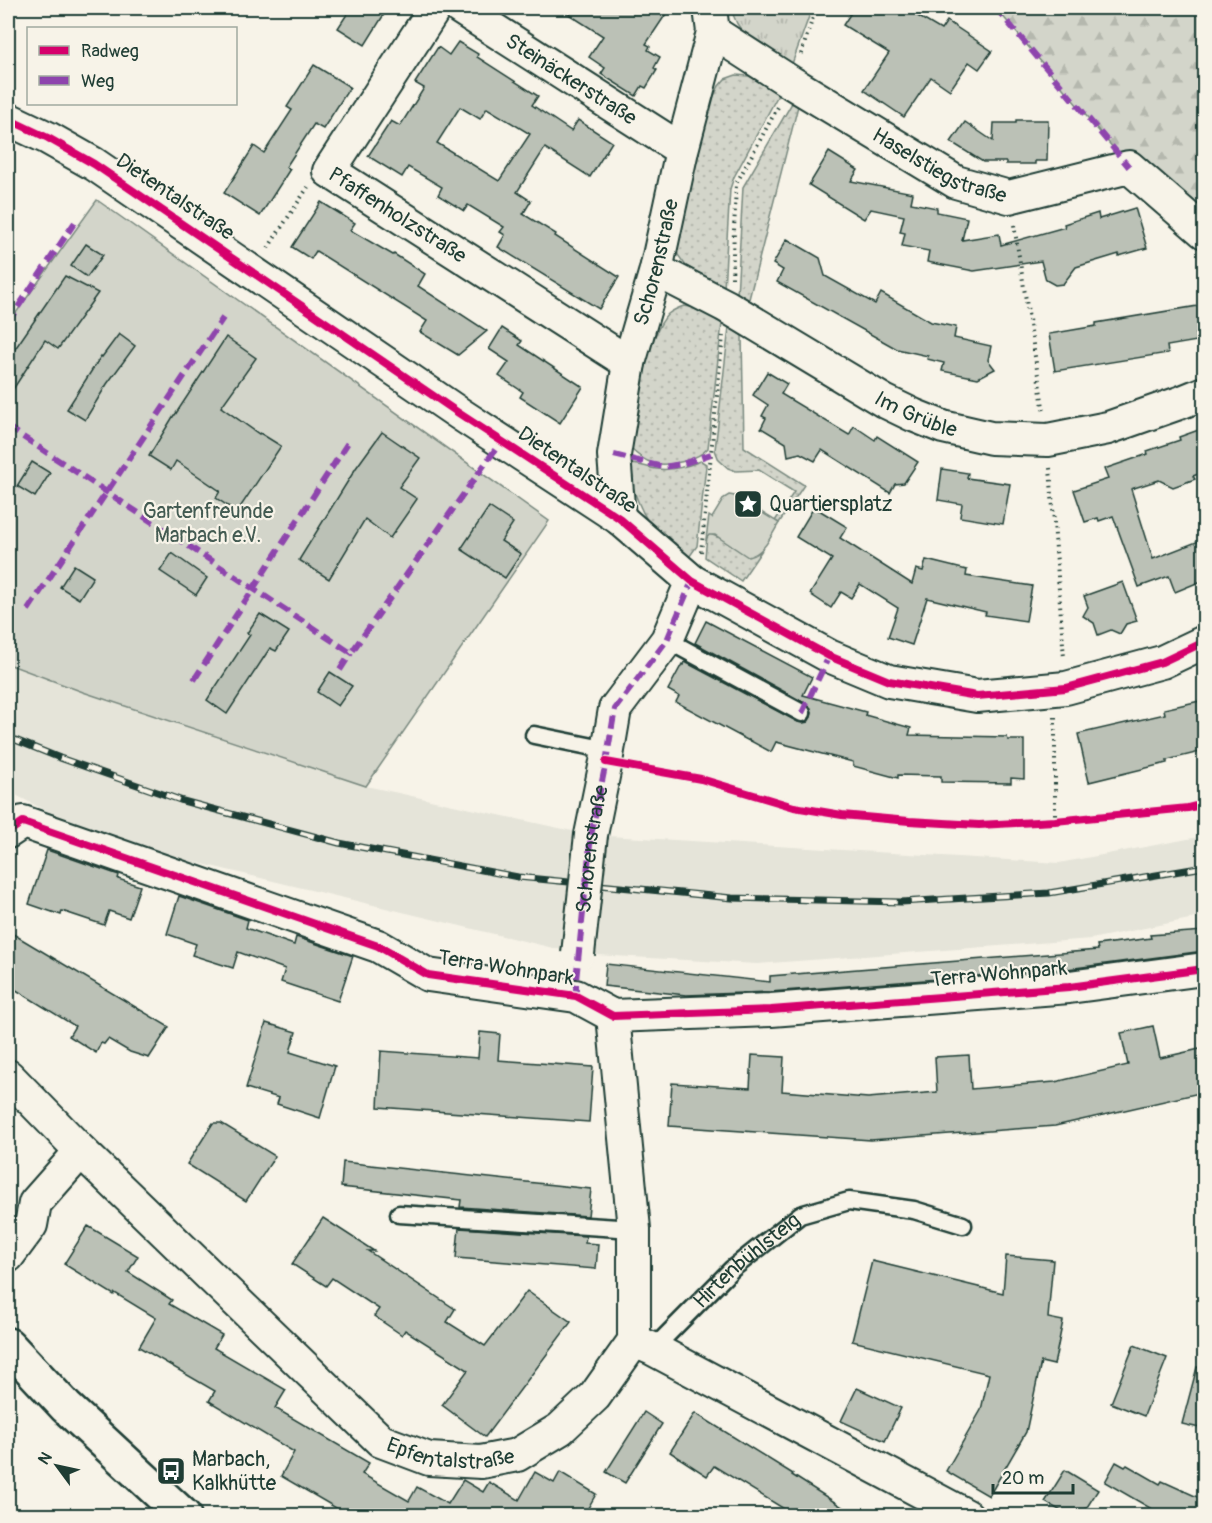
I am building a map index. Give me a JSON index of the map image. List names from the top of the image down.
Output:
{
  "streets": {
    "street": [
      "Steinäckerstraße",
      "Haselstiegstraße",
      "Dietentalstraße",
      "Pfaffenholzstraße",
      "Schorenstraße",
      "Im Grüble",
      "Terra Wohnpark",
      "Epfentalstraße"
    ],
    "lane": ["Hirtenbühlsteig"]
  },
  "crossings": [
    ["Steinäckerstraße", "Schorenstraße"],
    ["Haselstiegstraße", "Schorenstraße"],
    ["Dietentalstraße", "Schorenstraße"],
    ["Pfaffenholzstraße", "Schorenstraße"],
    ["Schorenstraße", "Im Grüble"],
    ["Schorenstraße", "Terra Wohnpark"],
    ["Hirtenbühlsteig", "Epfentalstraße"]
  ],
  "parks": ["Gartenfreunde Marbach e.V."],
  "places": {
    "place": ["Quartiersplatz"],
    "bus stop": ["Marbach, Kalkhütte"]
  },
  "legend": ["Radweg", "Weg"],
  "scale_bar": "20 m",
  "north": "top left"
}
